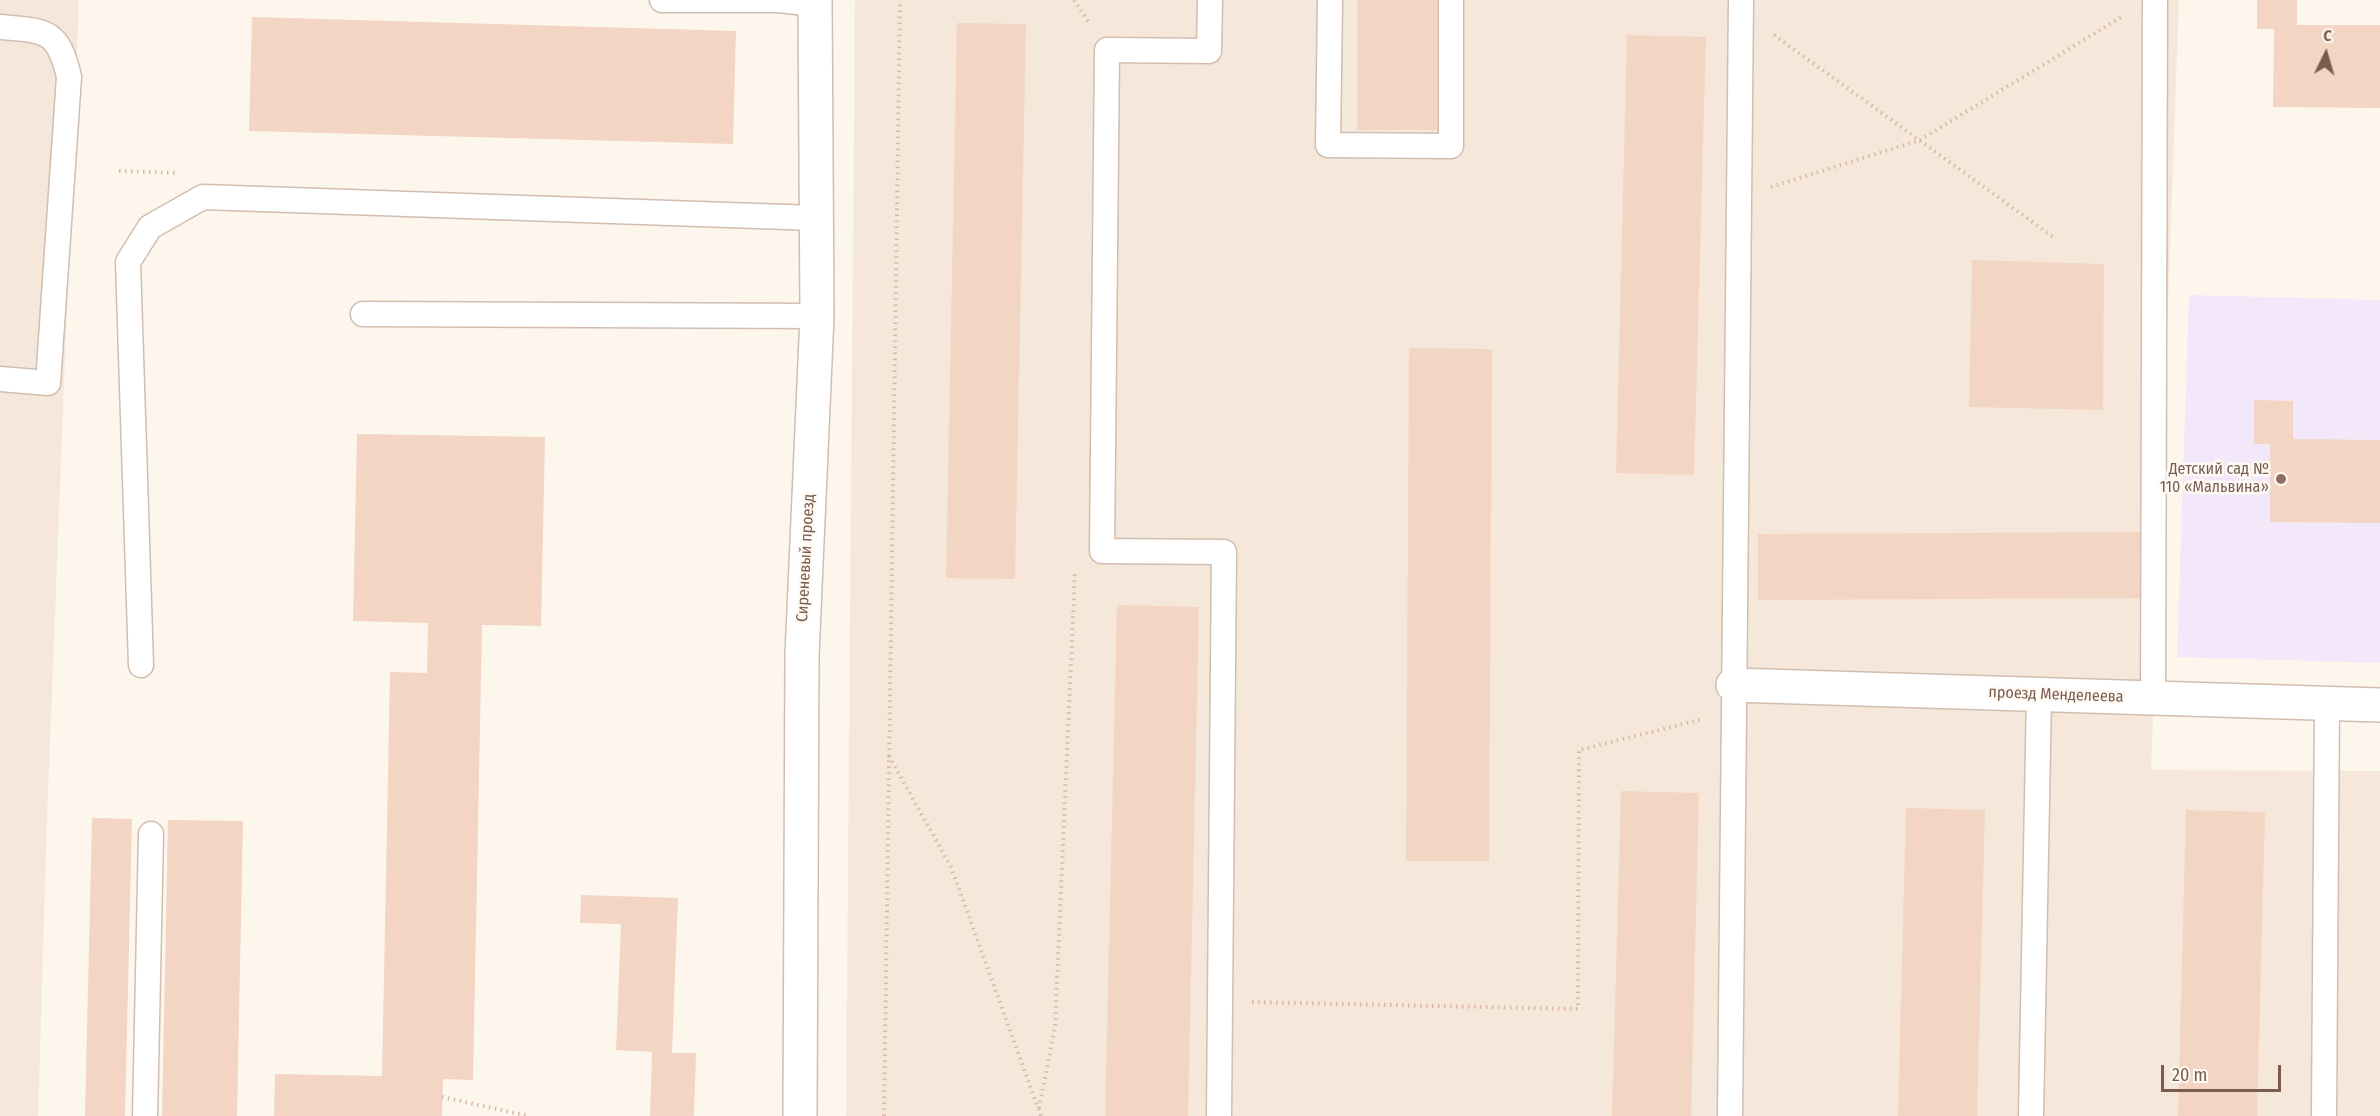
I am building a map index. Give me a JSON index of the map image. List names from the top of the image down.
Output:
{
  "streets": {
    "street": ["Сиреневый проезд", "проезд Менделеева"]
  },
  "places": ["Детский сад № 110 «Мальвина»"],
  "scale_bar": "20 m",
  "north": "top"
}
